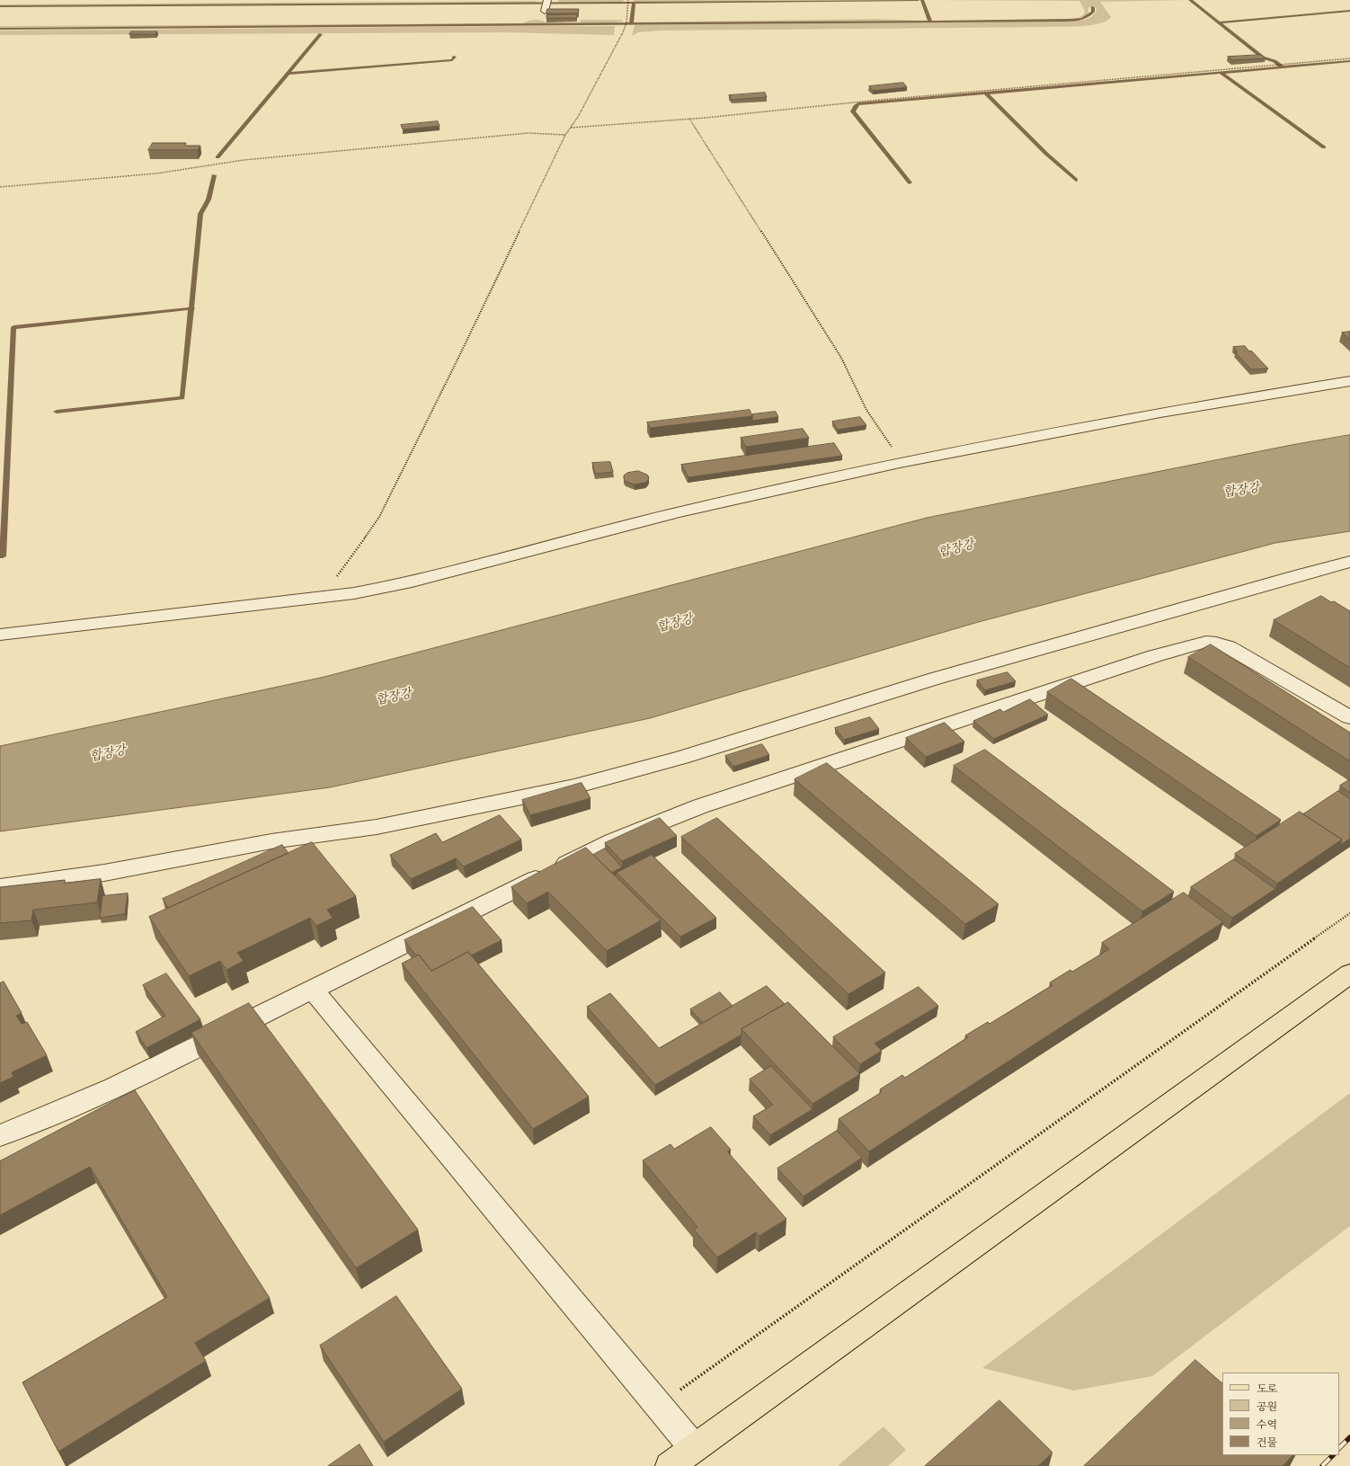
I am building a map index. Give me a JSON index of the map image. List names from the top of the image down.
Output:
{
  "water": ["합장강"],
  "legend": [
    "도로",
    "공원",
    "수역",
    "건물"
  ]
}
